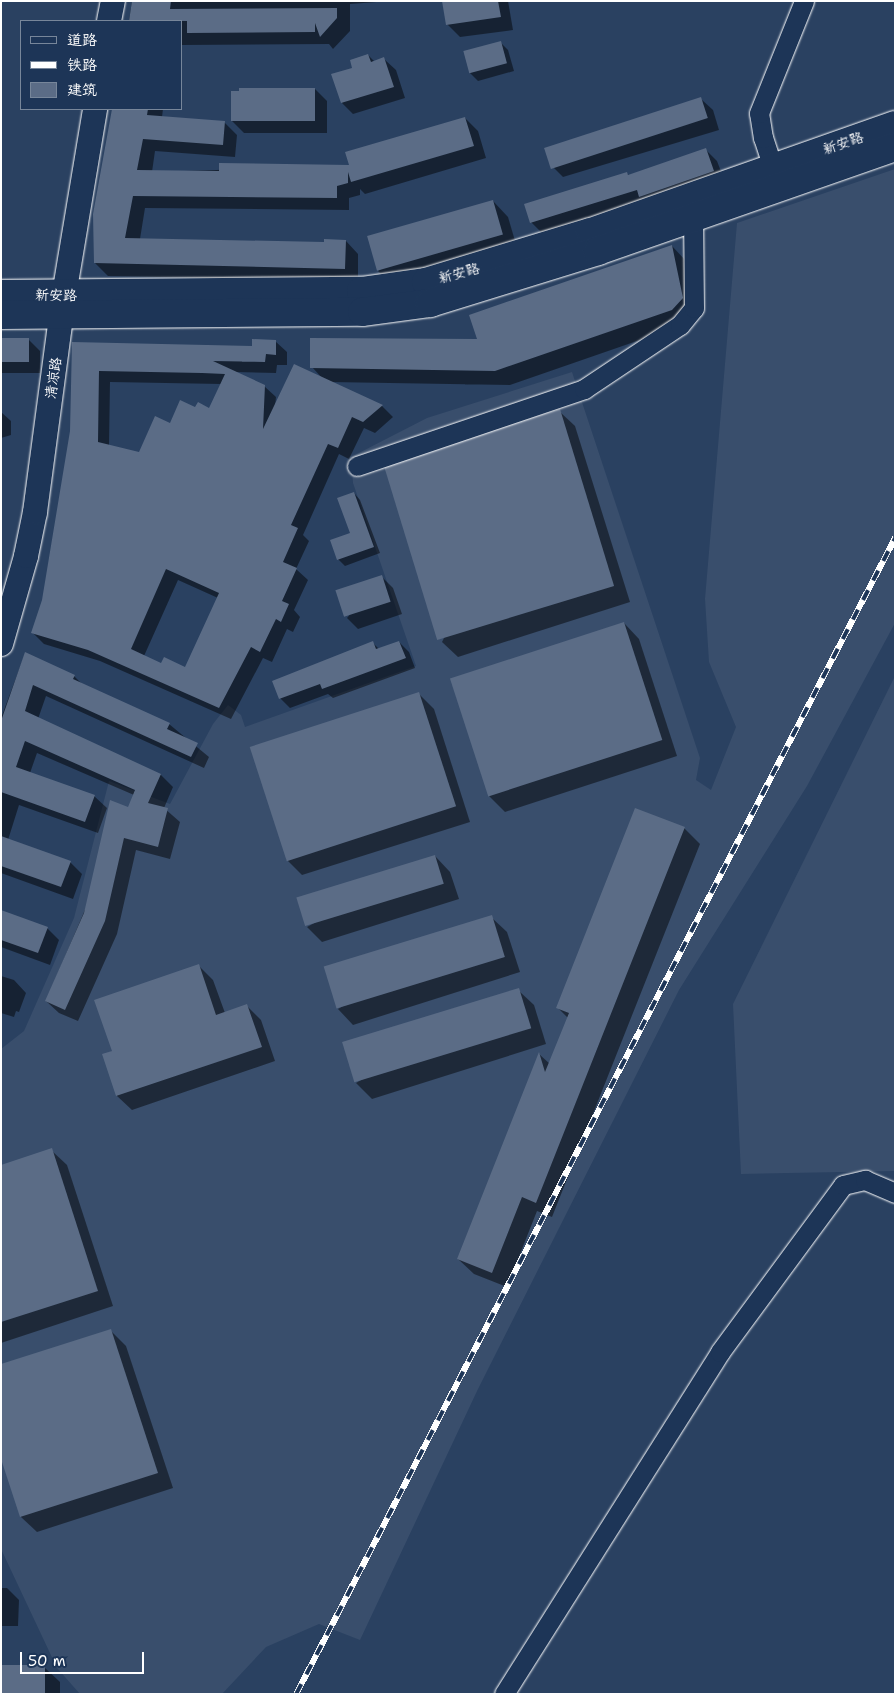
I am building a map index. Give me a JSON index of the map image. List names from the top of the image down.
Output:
{
  "streets": {
    "main road": ["新安路"],
    "street": ["清凉路"]
  },
  "crossings": [
    ["新安路", "清凉路"]
  ],
  "legend": ["道路", "铁路", "建筑"],
  "scale_bar": "50 m"
}
